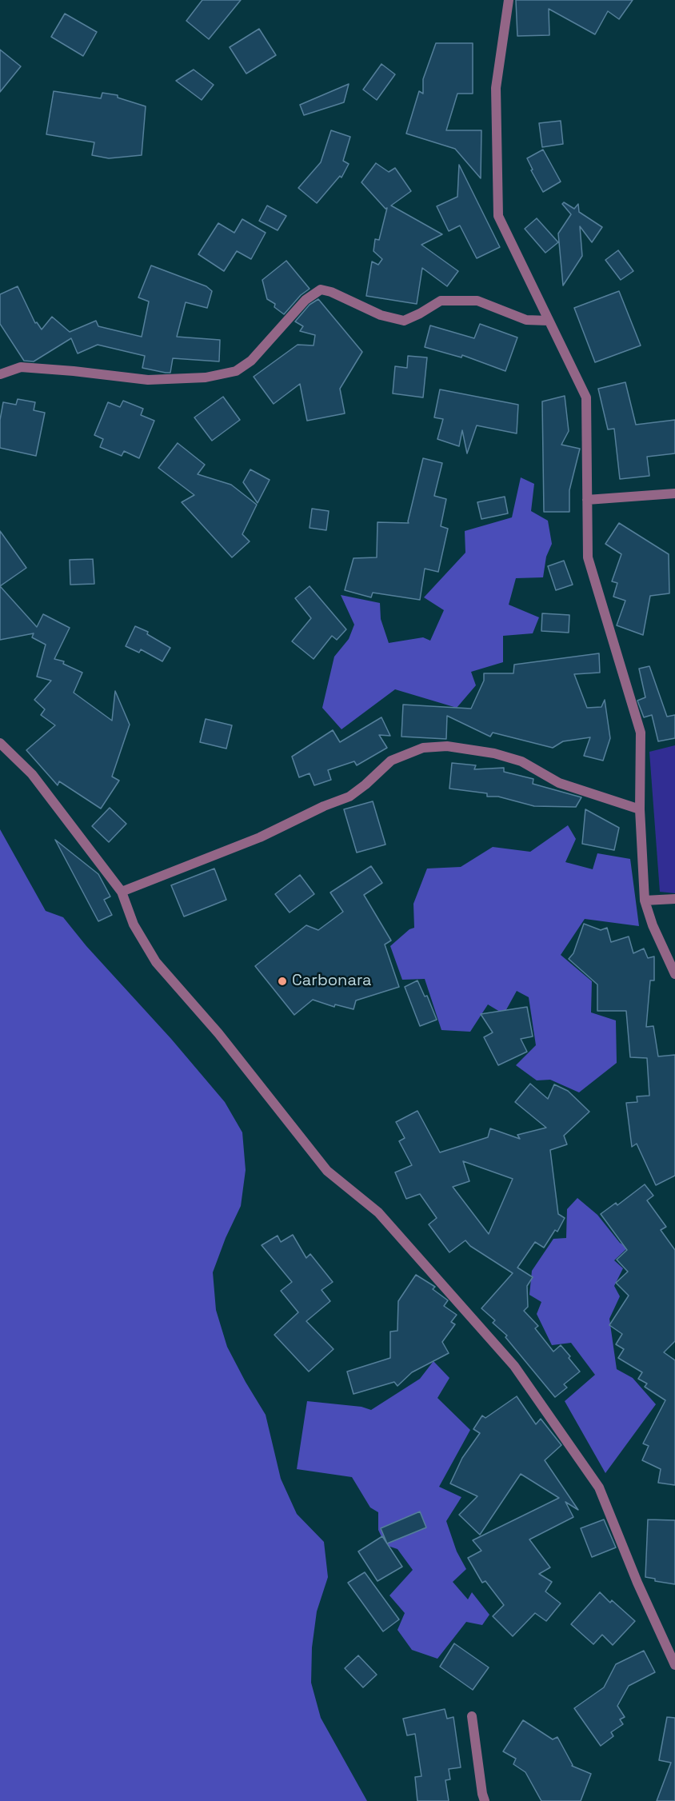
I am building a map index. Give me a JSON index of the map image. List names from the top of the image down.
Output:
{
  "places": ["Carbonara"]
}
